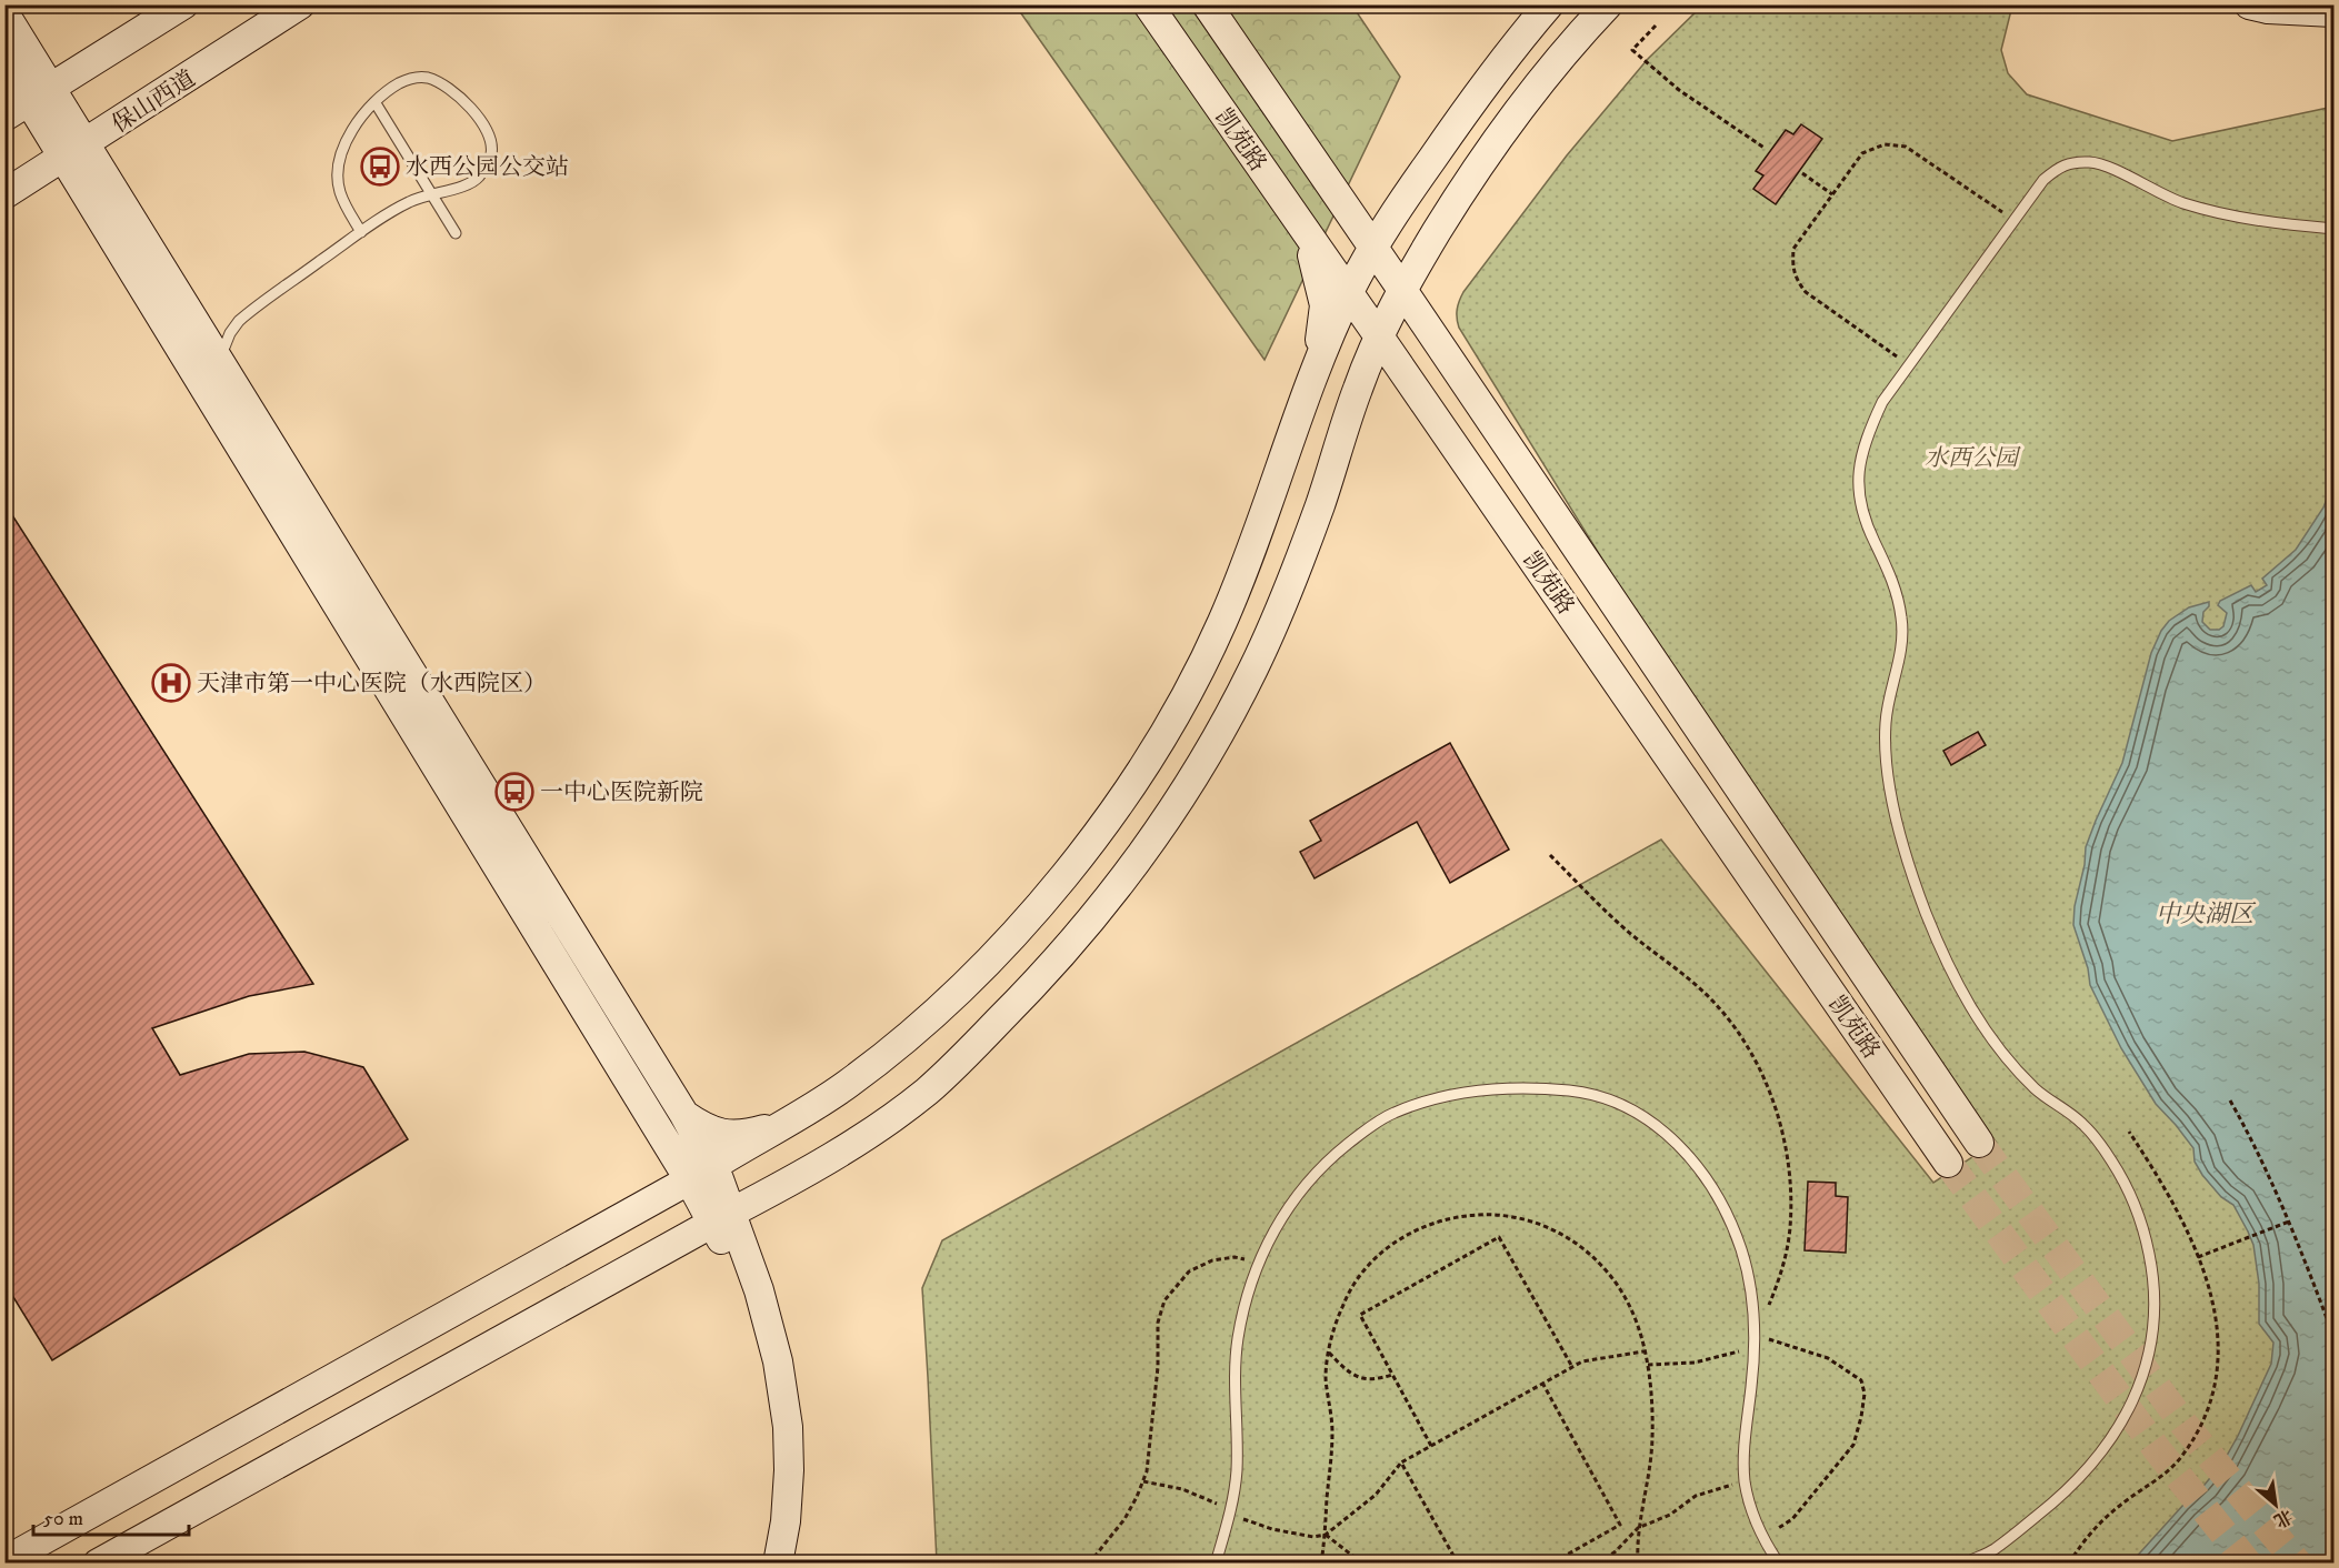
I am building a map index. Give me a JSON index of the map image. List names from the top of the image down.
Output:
{
  "streets": {
    "main road": ["保山西道", "凯苑路"]
  },
  "water": ["中央湖区"],
  "parks": ["水西公园"],
  "places": {
    "bus stop": ["水西公园公交站", "一中心医院新院"],
    "hospital": ["天津市第一中心医院（水西院区）"]
  },
  "scale_bar": "50 m",
  "north": "bottom right"
}
